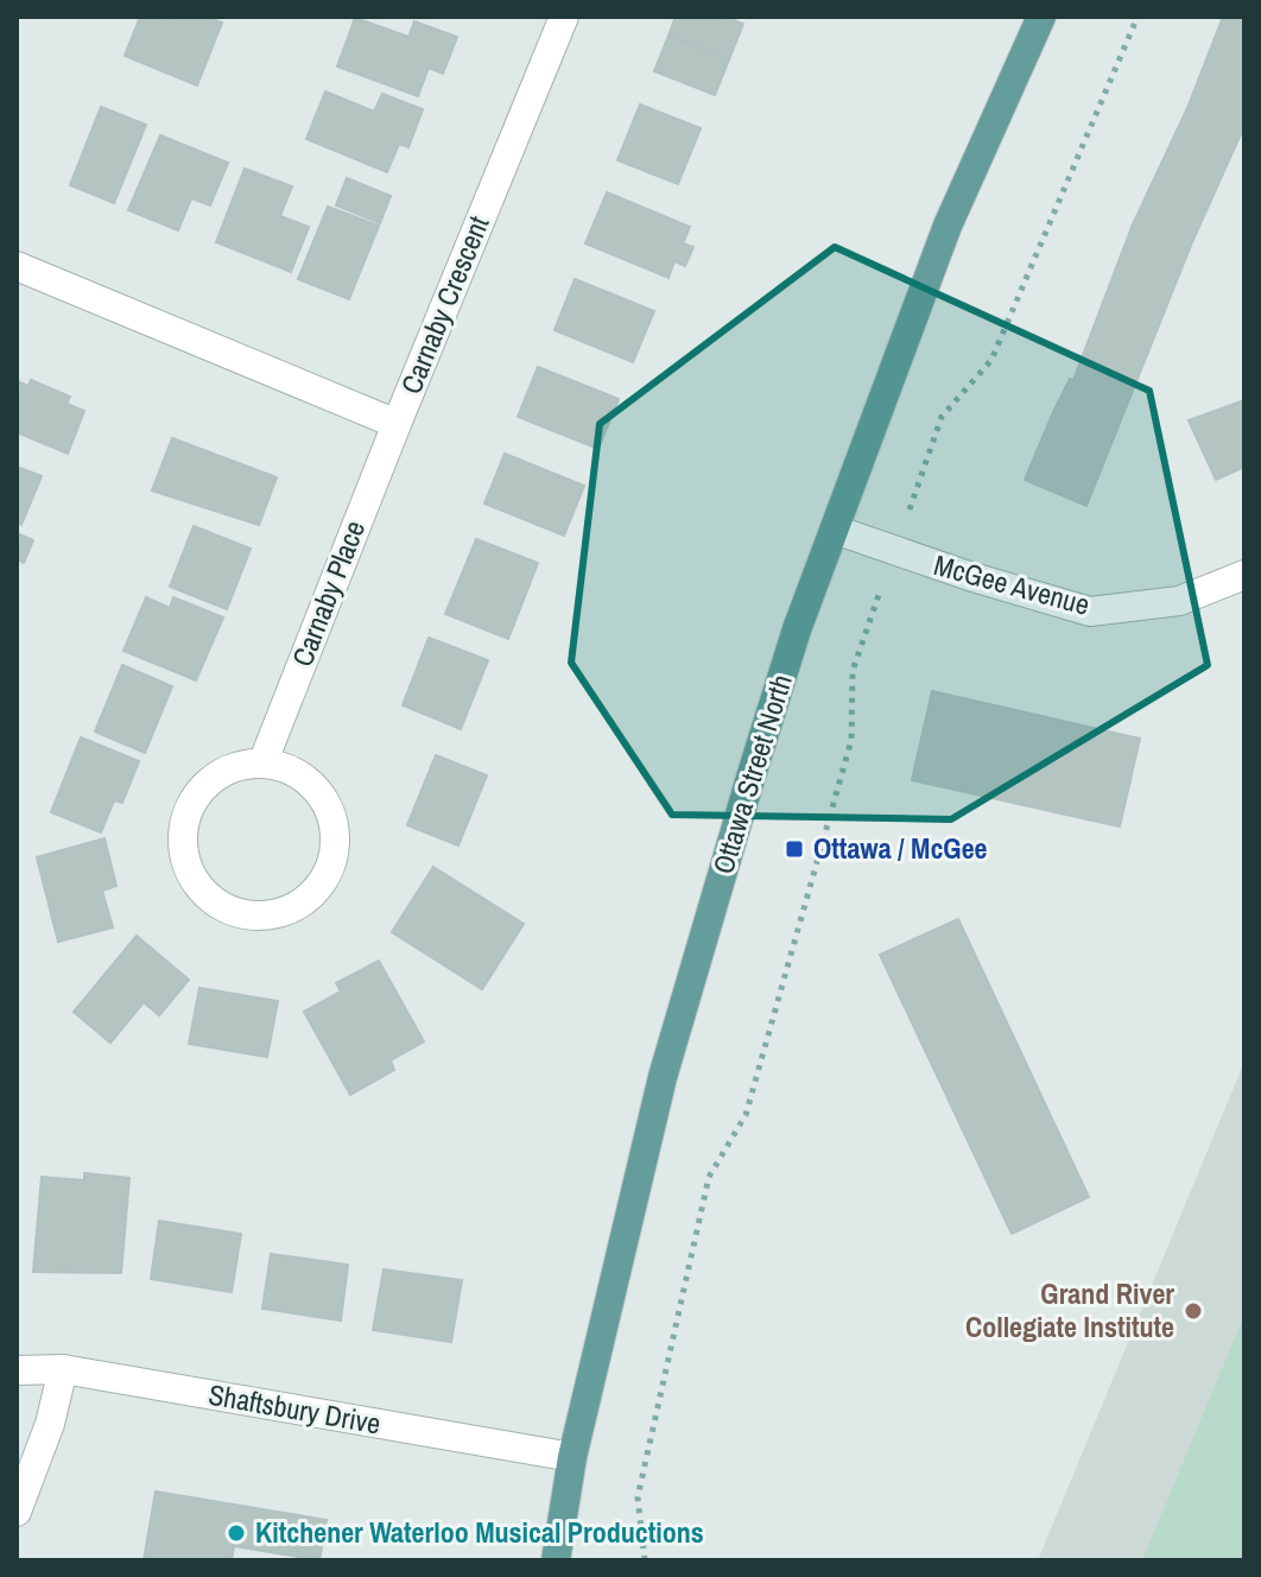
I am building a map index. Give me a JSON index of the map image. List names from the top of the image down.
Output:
{
  "streets": {
    "main road": ["Ottawa Street North"],
    "street": [
      "Carnaby Crescent",
      "McGee Avenue",
      "Carnaby Place",
      "Shaftsbury Drive"
    ]
  },
  "crossings": [
    ["Carnaby Crescent", "Carnaby Place"],
    ["McGee Avenue", "Ottawa Street North"],
    ["Ottawa Street North", "Shaftsbury Drive"]
  ],
  "places": {
    "transit": ["Ottawa / McGee"],
    "other": ["Grand River Collegiate Institute", "Kitchener Waterloo Musical Productions"]
  }
}
